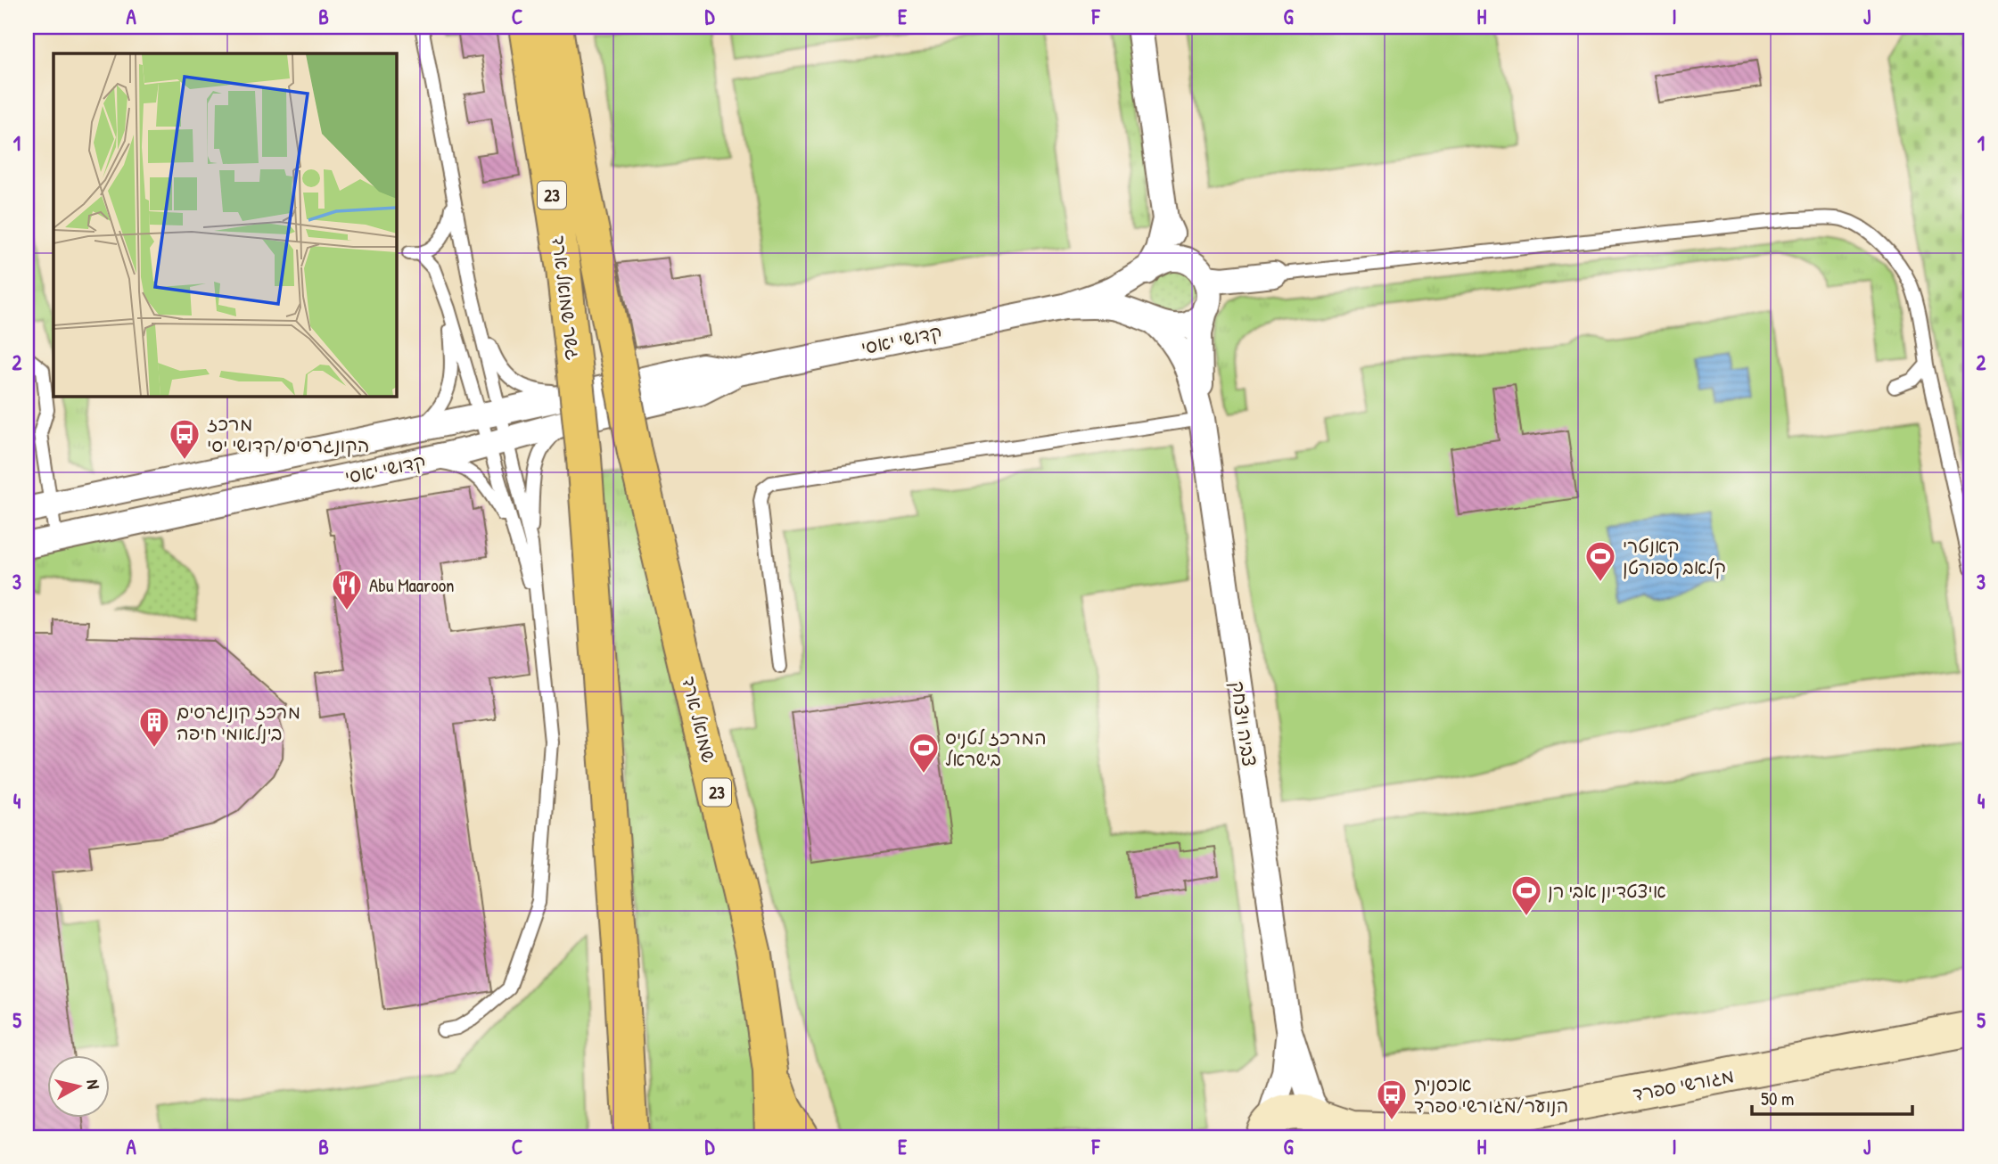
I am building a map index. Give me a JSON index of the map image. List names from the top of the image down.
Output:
{
  "streets": {
    "highway": ["23", "גשר שמואל ארד", "שמואל ארד"],
    "street": ["קדושי יאסי", "צביה ויצחק", "מגורשי ספרד"]
  },
  "crossings": [
    ["23", "גשר שמואל ארד"],
    ["גשר שמואל ארד", "קדושי יאסי"],
    ["גשר שמואל ארד", "שמואל ארד"],
    ["קדושי יאסי", "צביה ויצחק"],
    ["צביה ויצחק", "מגורשי ספרד"]
  ],
  "places": {
    "bus stop": ["מרכז הקונגרסים/קדושי יסי", "אכסנית הנוער/מגורשי ספרד"],
    "sports": ["קאנטרי קלאב ספורטן", "המרכז לטניס בישראל", "איצטדיון אבי רן"],
    "restaurant": ["Abu Maaroon"],
    "building": ["מרכז קונגרסים בינלאומי חיפה"]
  },
  "scale_bar": "50 m",
  "north": "right",
  "grid": {
    "columns": [
      "A",
      "B",
      "C",
      "D",
      "E",
      "F",
      "G",
      "H",
      "I",
      "J"
    ],
    "rows": [
      "1",
      "2",
      "3",
      "4",
      "5"
    ]
  }
}
